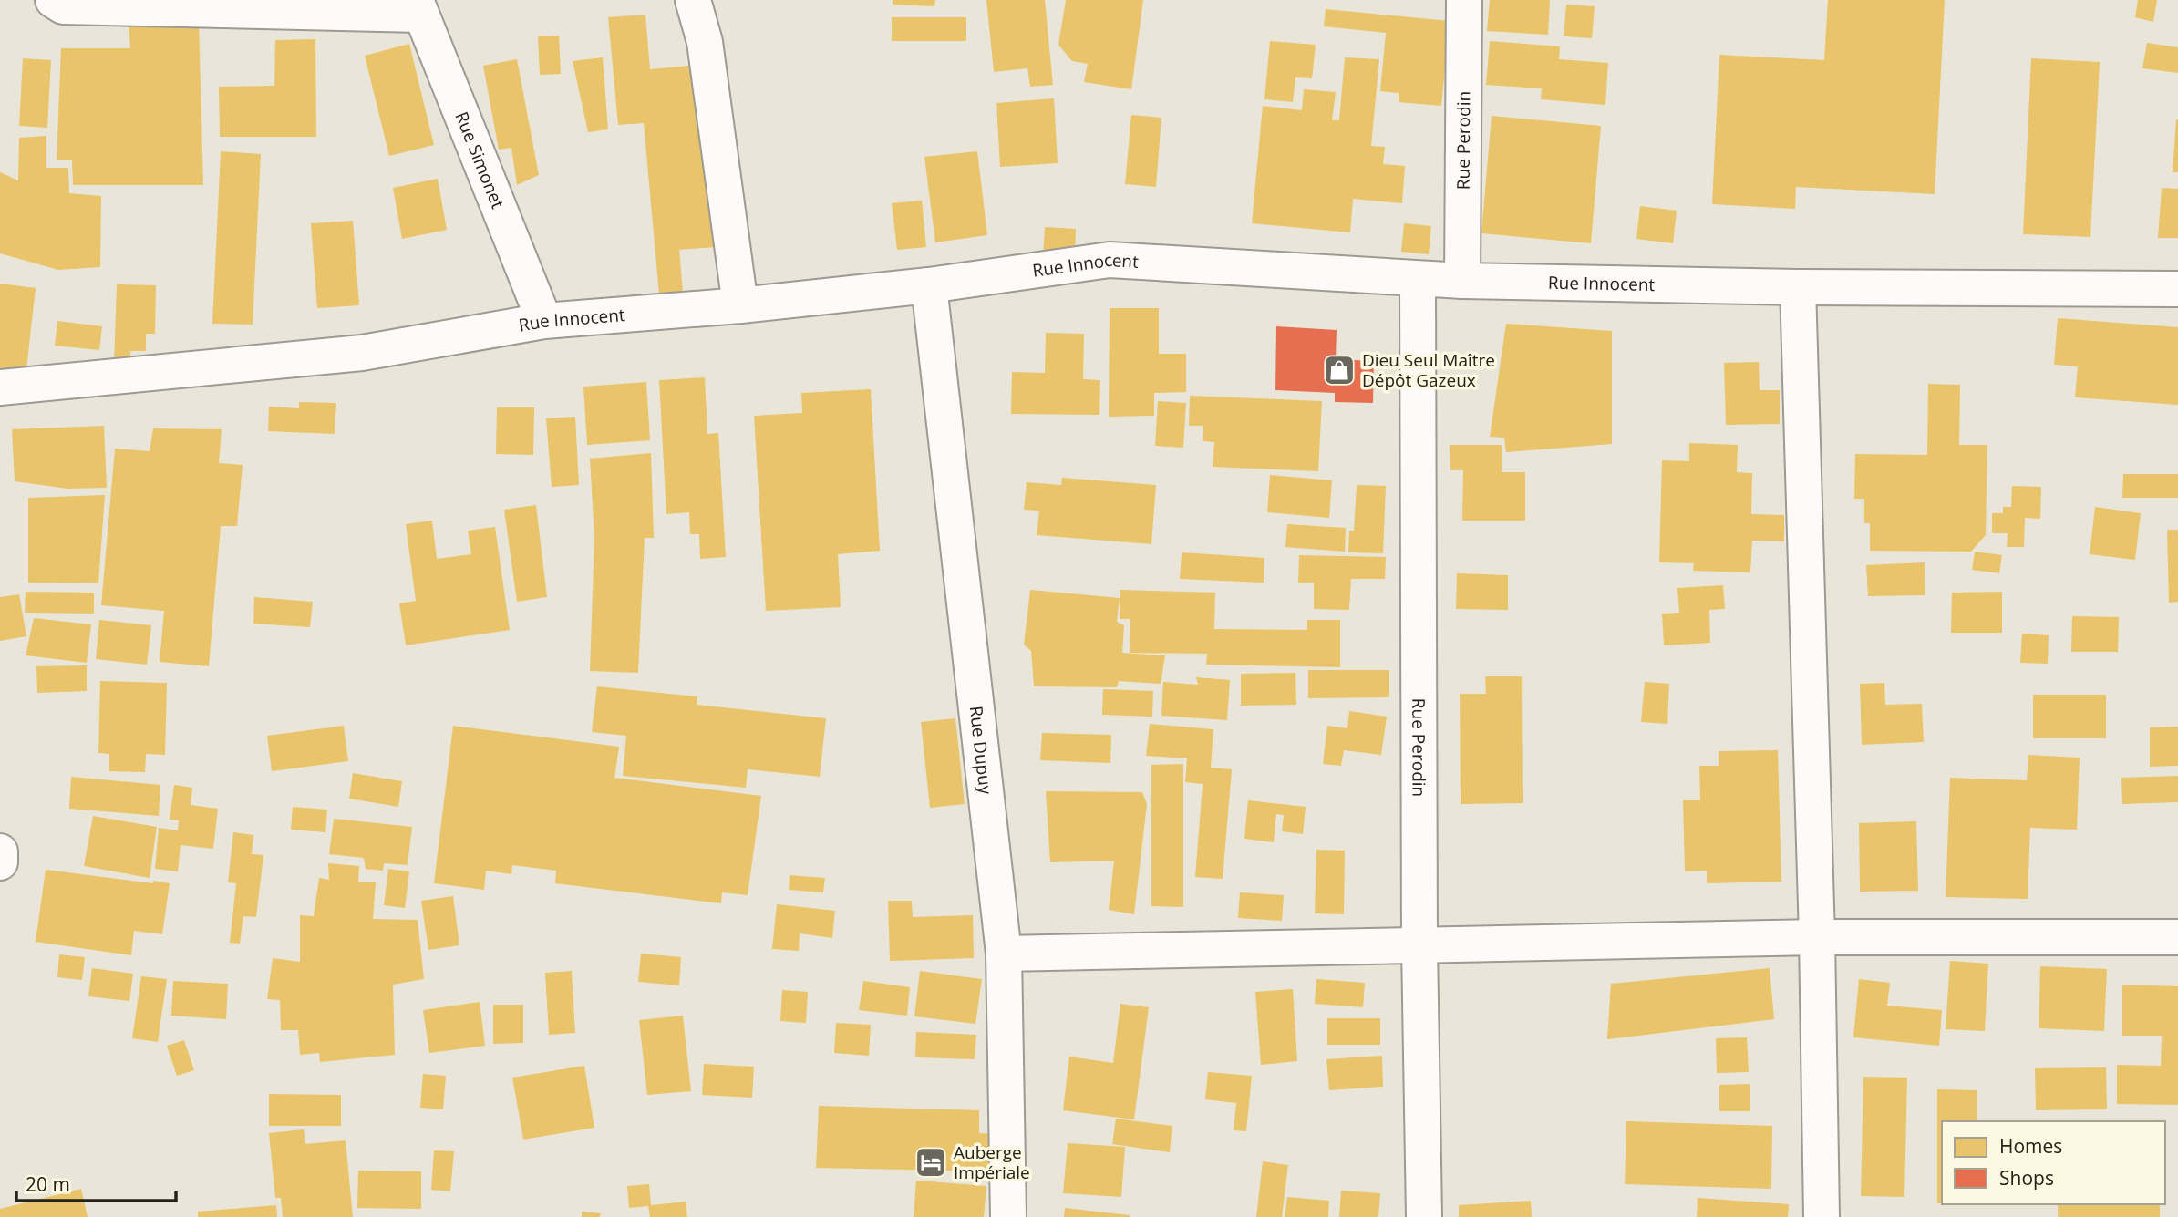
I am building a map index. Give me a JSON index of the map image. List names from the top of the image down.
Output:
{
  "streets": {
    "street": [
      "Rue Perodin",
      "Rue Simonet",
      "Rue Innocent",
      "Rue Dupuy"
    ]
  },
  "crossings": [
    ["Rue Perodin", "Rue Innocent"],
    ["Rue Simonet", "Rue Innocent"],
    ["Rue Innocent", "Rue Dupuy"]
  ],
  "places": {
    "shop": ["Dieu Seul Maître Dépôt Gazeux"],
    "hotel": ["Auberge Impériale"]
  },
  "legend": ["Homes", "Shops"],
  "scale_bar": "20 m"
}
